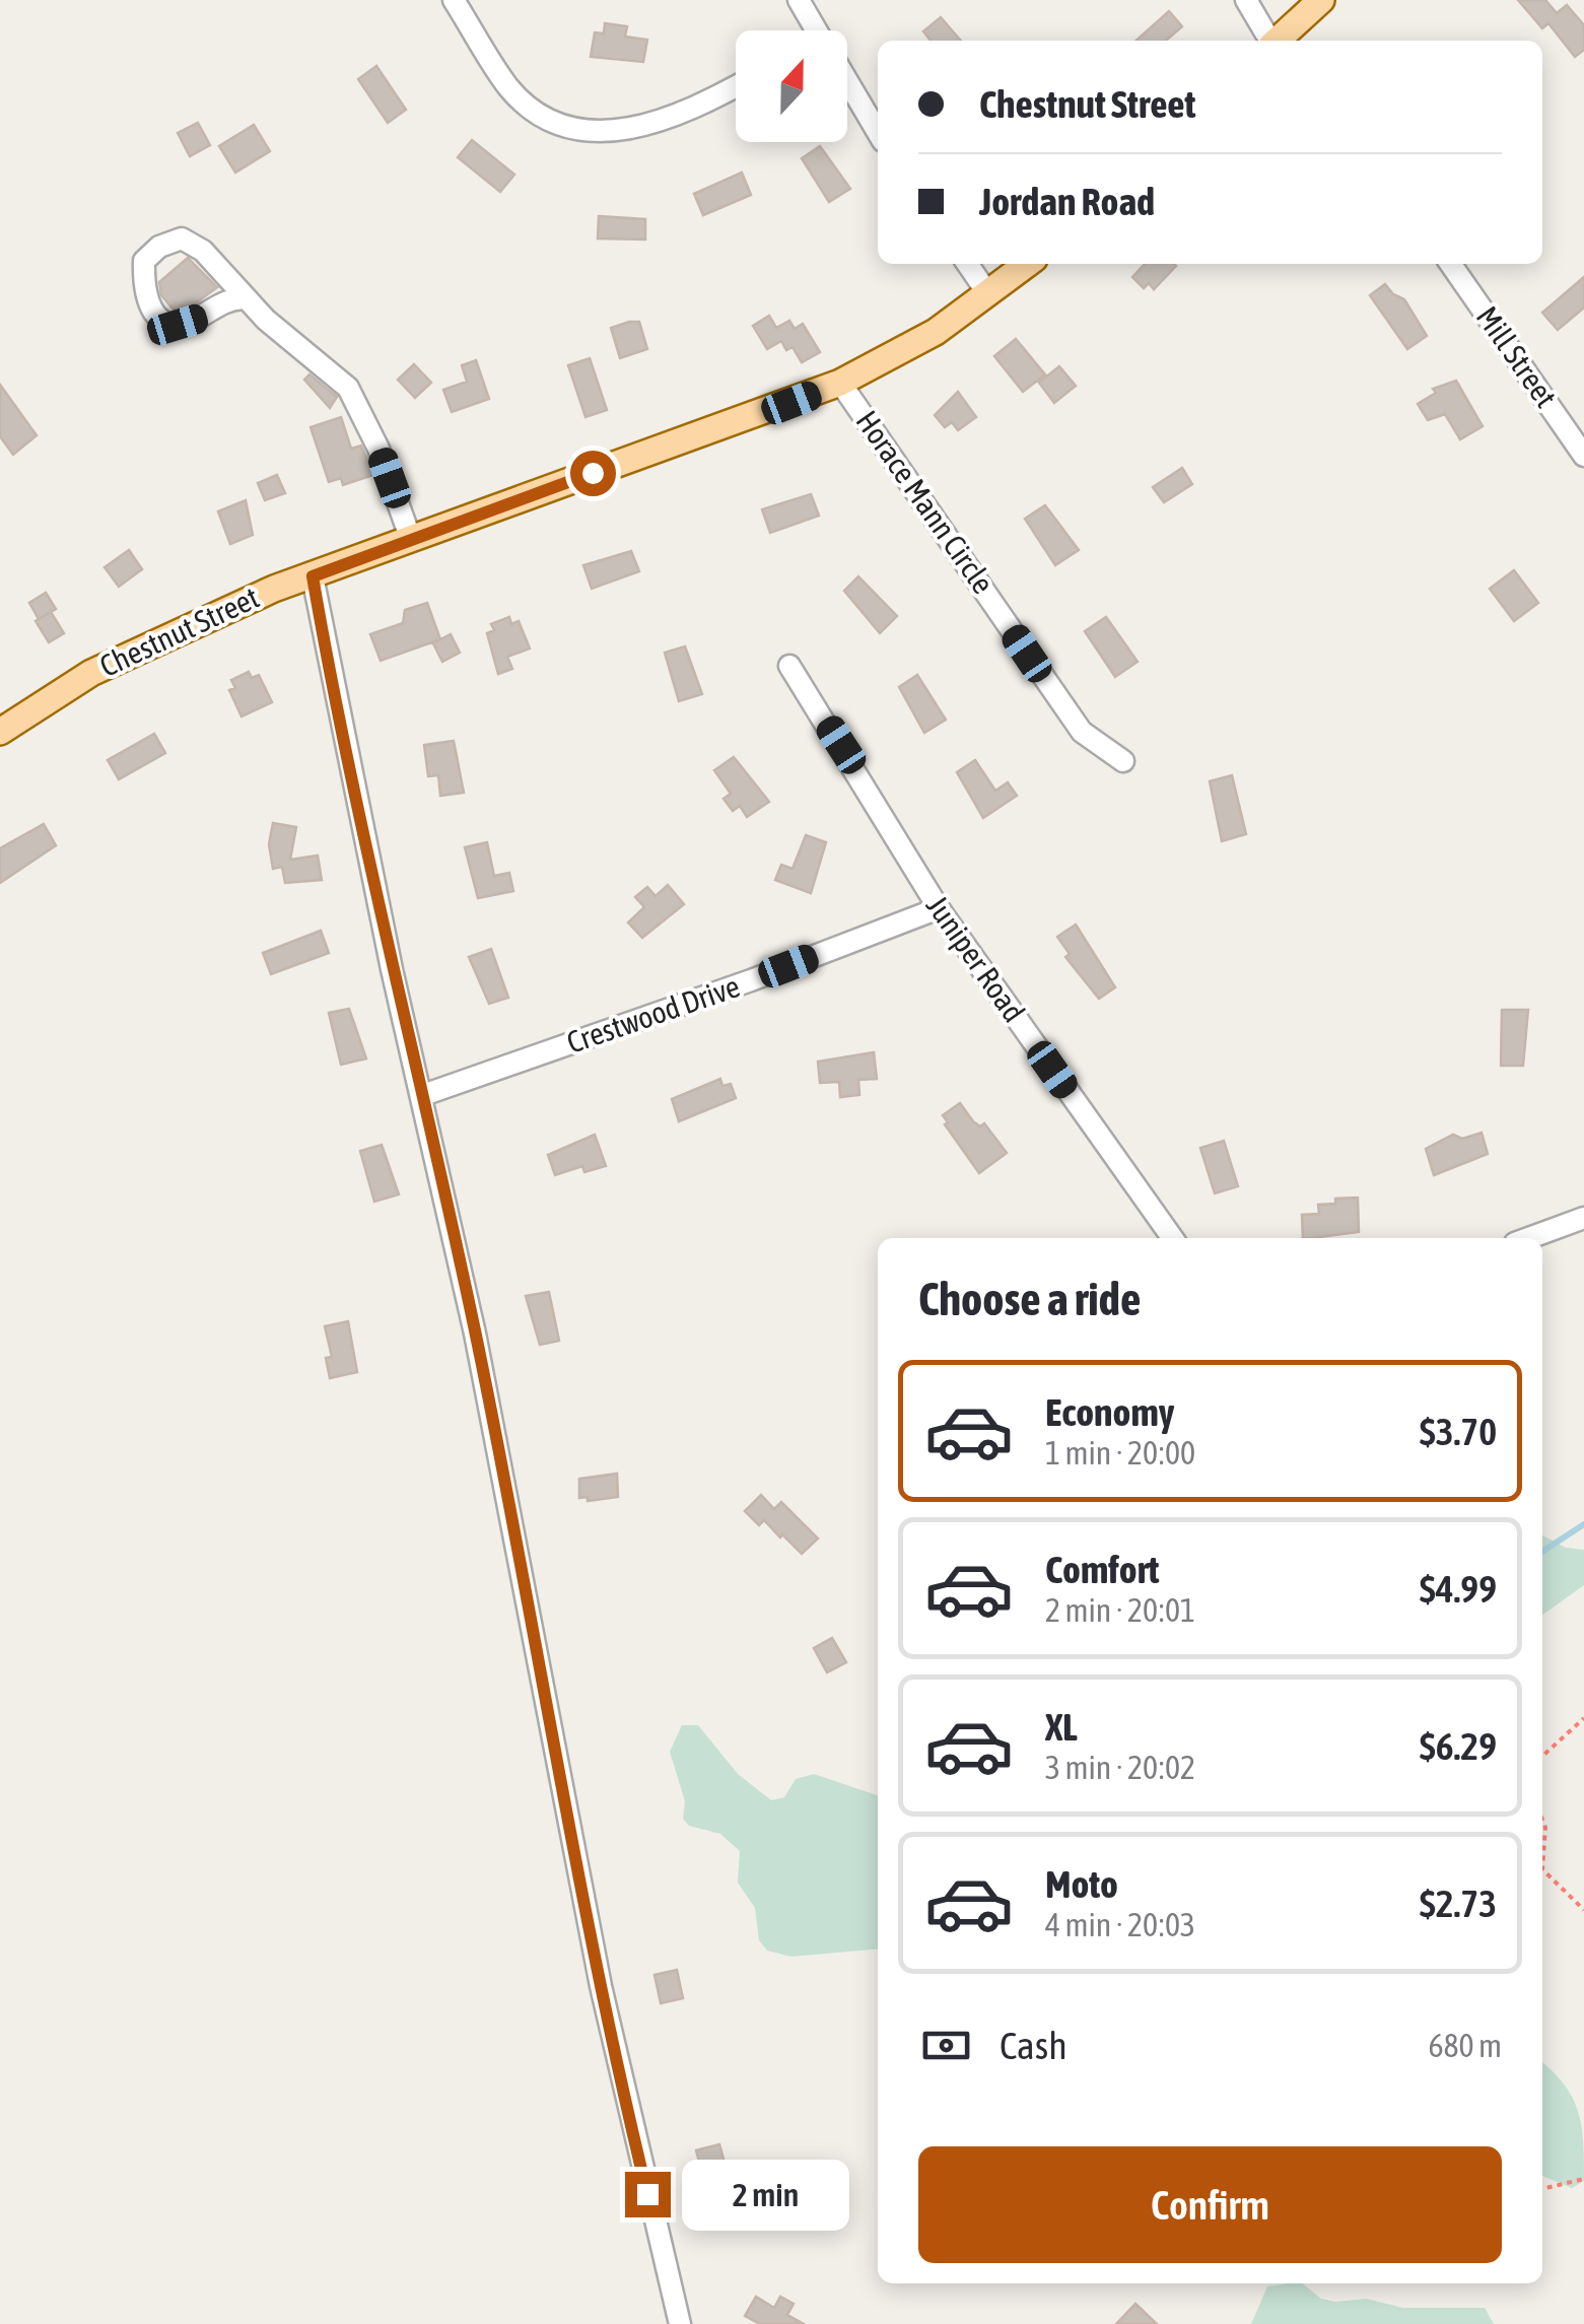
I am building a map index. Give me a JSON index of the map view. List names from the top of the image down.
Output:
{
  "streets": {
    "main road": ["Chestnut Street"],
    "street": [
      "Mill Street",
      "Horace Mann Circle",
      "Juniper Road",
      "Crestwood Drive"
    ]
  },
  "crossings": [
    ["Horace Mann Circle", "Chestnut Street"],
    ["Juniper Road", "Crestwood Drive"]
  ],
  "north": "top",
  "page": {
    "banner": ["Chestnut Street", "Jordan Road"],
    "heading": "Choose a ride",
    "list": [
      {
        "name": "Economy",
        "note": "1 min · 20:00",
        "value": "$3.70"
      },
      {
        "name": "Comfort",
        "note": "2 min · 20:01",
        "value": "$4.99"
      },
      {
        "name": "XL",
        "note": "3 min · 20:02",
        "value": "$6.29"
      },
      {
        "name": "Moto",
        "note": "4 min · 20:03",
        "value": "$2.73"
      }
    ],
    "pay": ["Cash", "680 m"],
    "buttons": "Confirm",
    "bubble": "2 min"
  }
}
